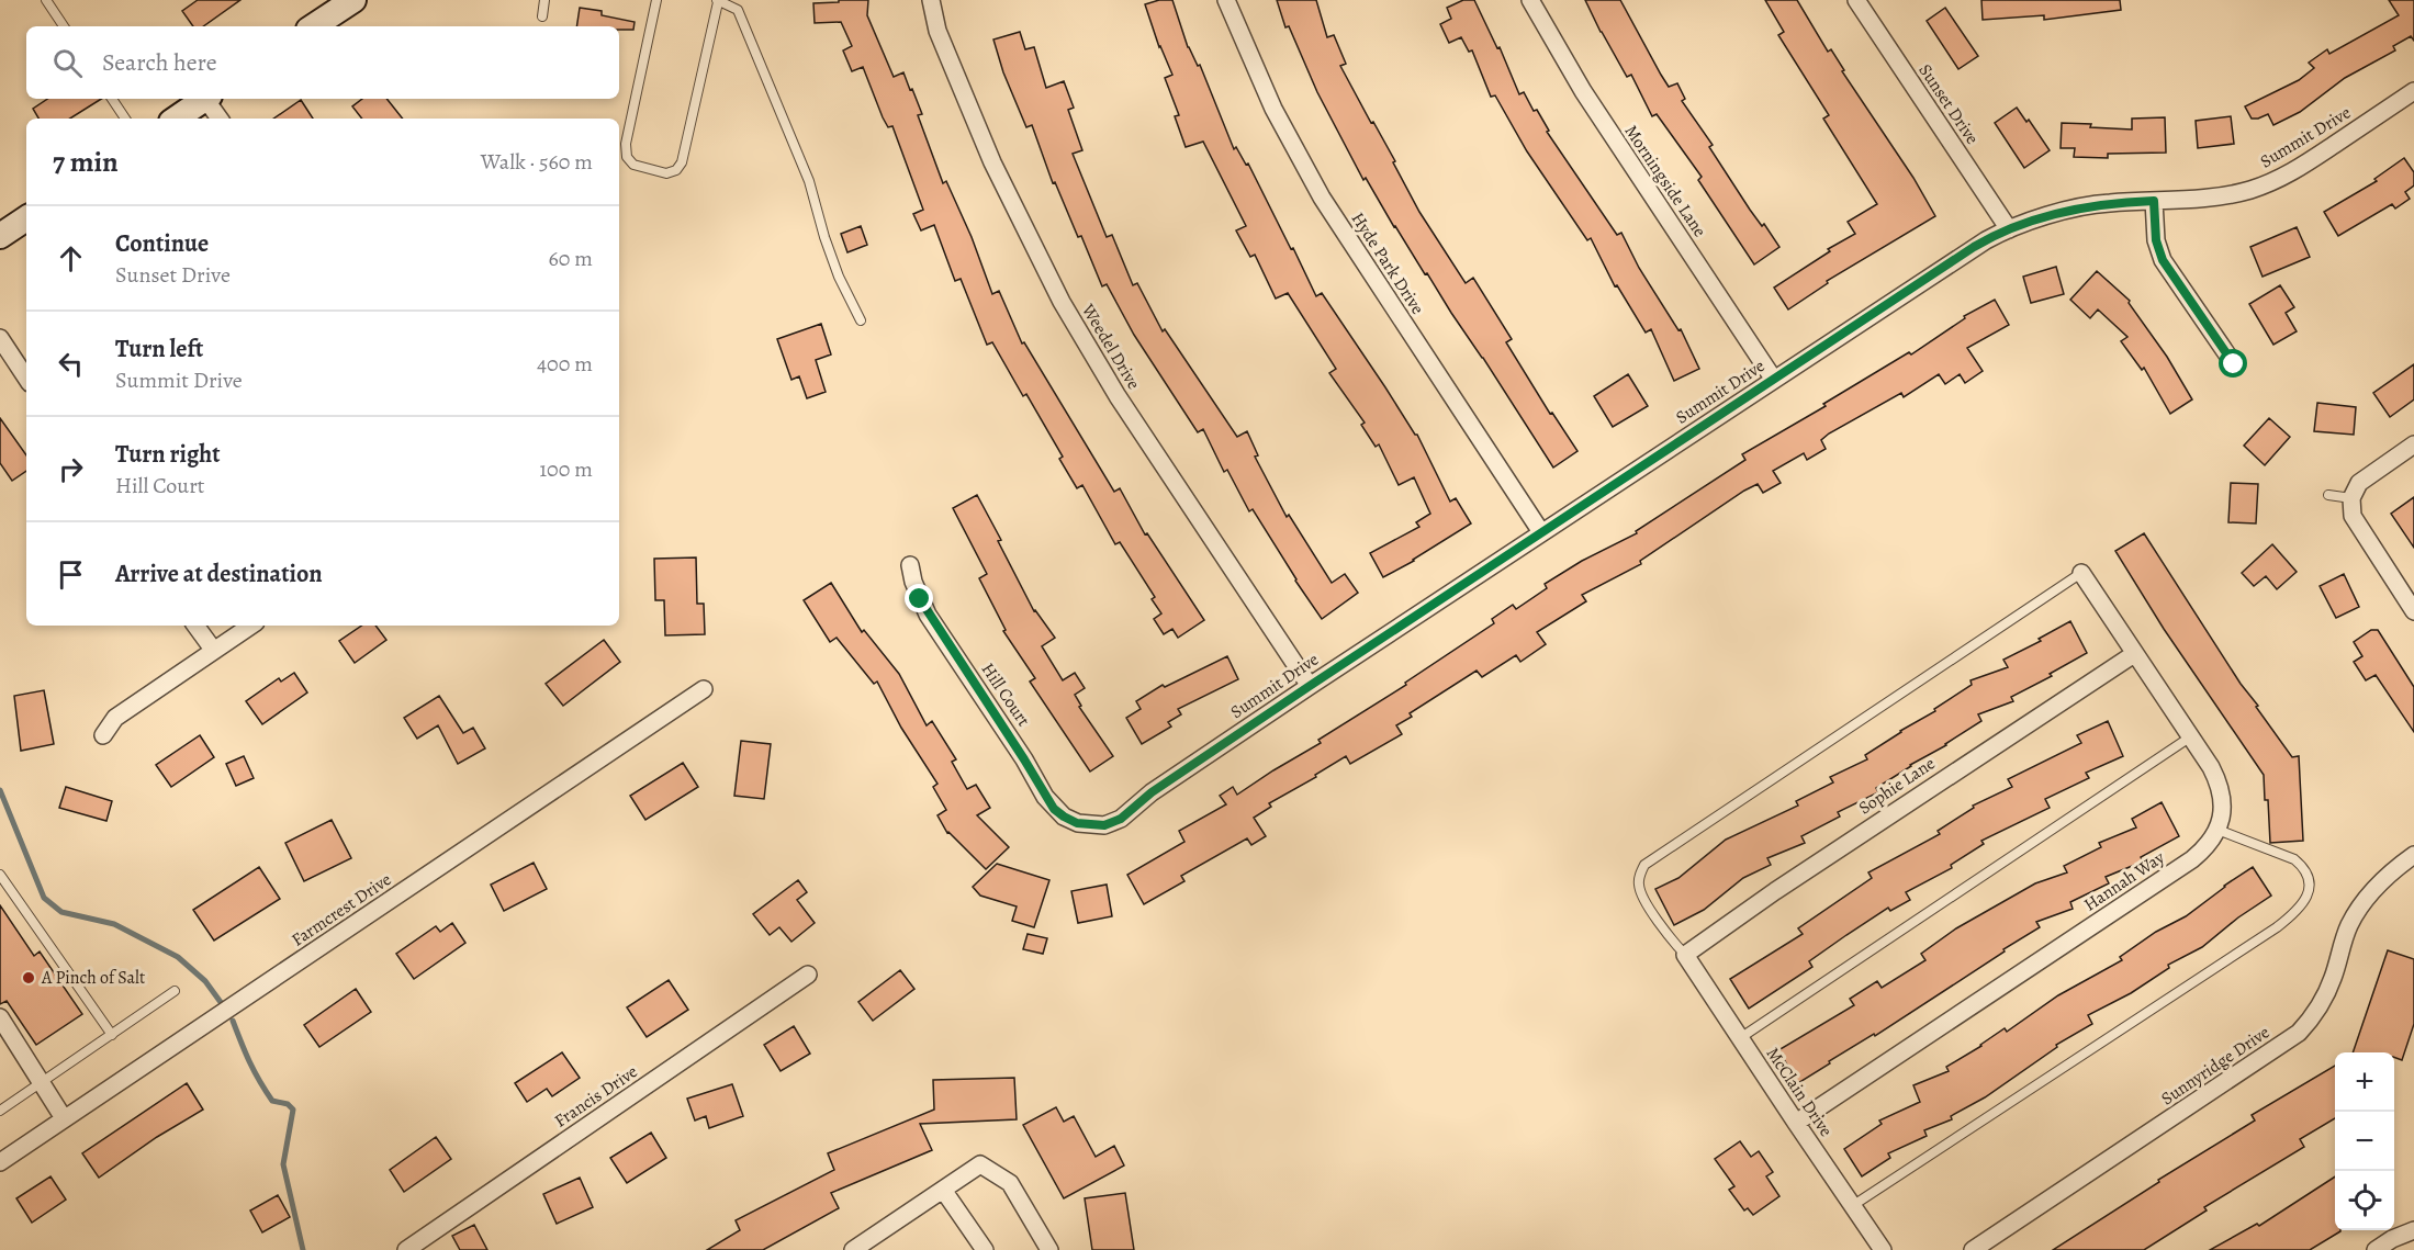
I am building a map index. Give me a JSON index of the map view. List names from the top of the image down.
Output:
{
  "streets": {
    "street": [
      "Sunset Drive",
      "Summit Drive",
      "Morningside Lane",
      "Hyde Park Drive",
      "Weedel Drive",
      "Hill Court",
      "Sophie Lane",
      "Hannah Way",
      "Farmcrest Drive",
      "Sunnyridge Drive",
      "McClain Drive",
      "Francis Drive"
    ]
  },
  "crossings": [
    ["Sunset Drive", "Summit Drive"],
    ["Summit Drive", "Morningside Lane"],
    ["Summit Drive", "Hyde Park Drive"],
    ["Summit Drive", "Weedel Drive"],
    ["Summit Drive", "Hill Court"],
    ["Sophie Lane", "McClain Drive"],
    ["Hannah Way", "McClain Drive"]
  ],
  "places": ["A Pinch of Salt"],
  "page": {
    "search": "Search here",
    "heading": ["7 min", "Walk · 560 m"],
    "list": [
      ["Continue", "Sunset Drive", "60 m"],
      ["Turn left", "Summit Drive", "400 m"],
      ["Turn right", "Hill Court", "100 m"],
      "Arrive at destination"
    ],
    "map_buttons": ["+", "−"]
  }
}
